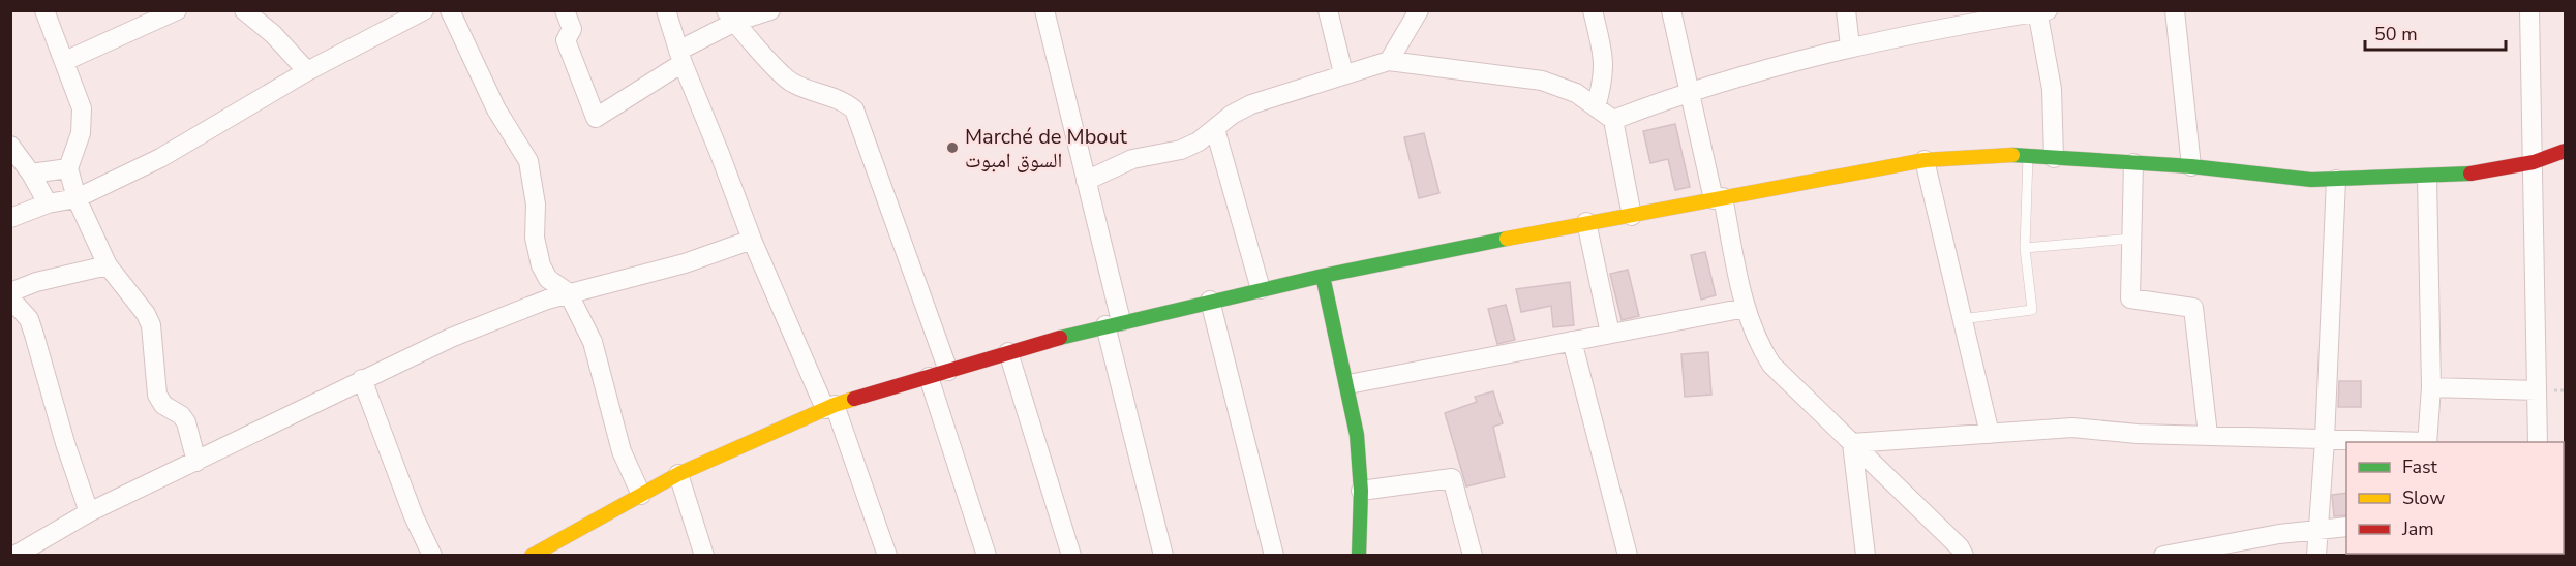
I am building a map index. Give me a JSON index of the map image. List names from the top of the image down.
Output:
{
  "places": ["Marché de Mbout السوق امبوت"],
  "legend": ["Fast", "Slow", "Jam"],
  "scale_bar": "50 m"
}
